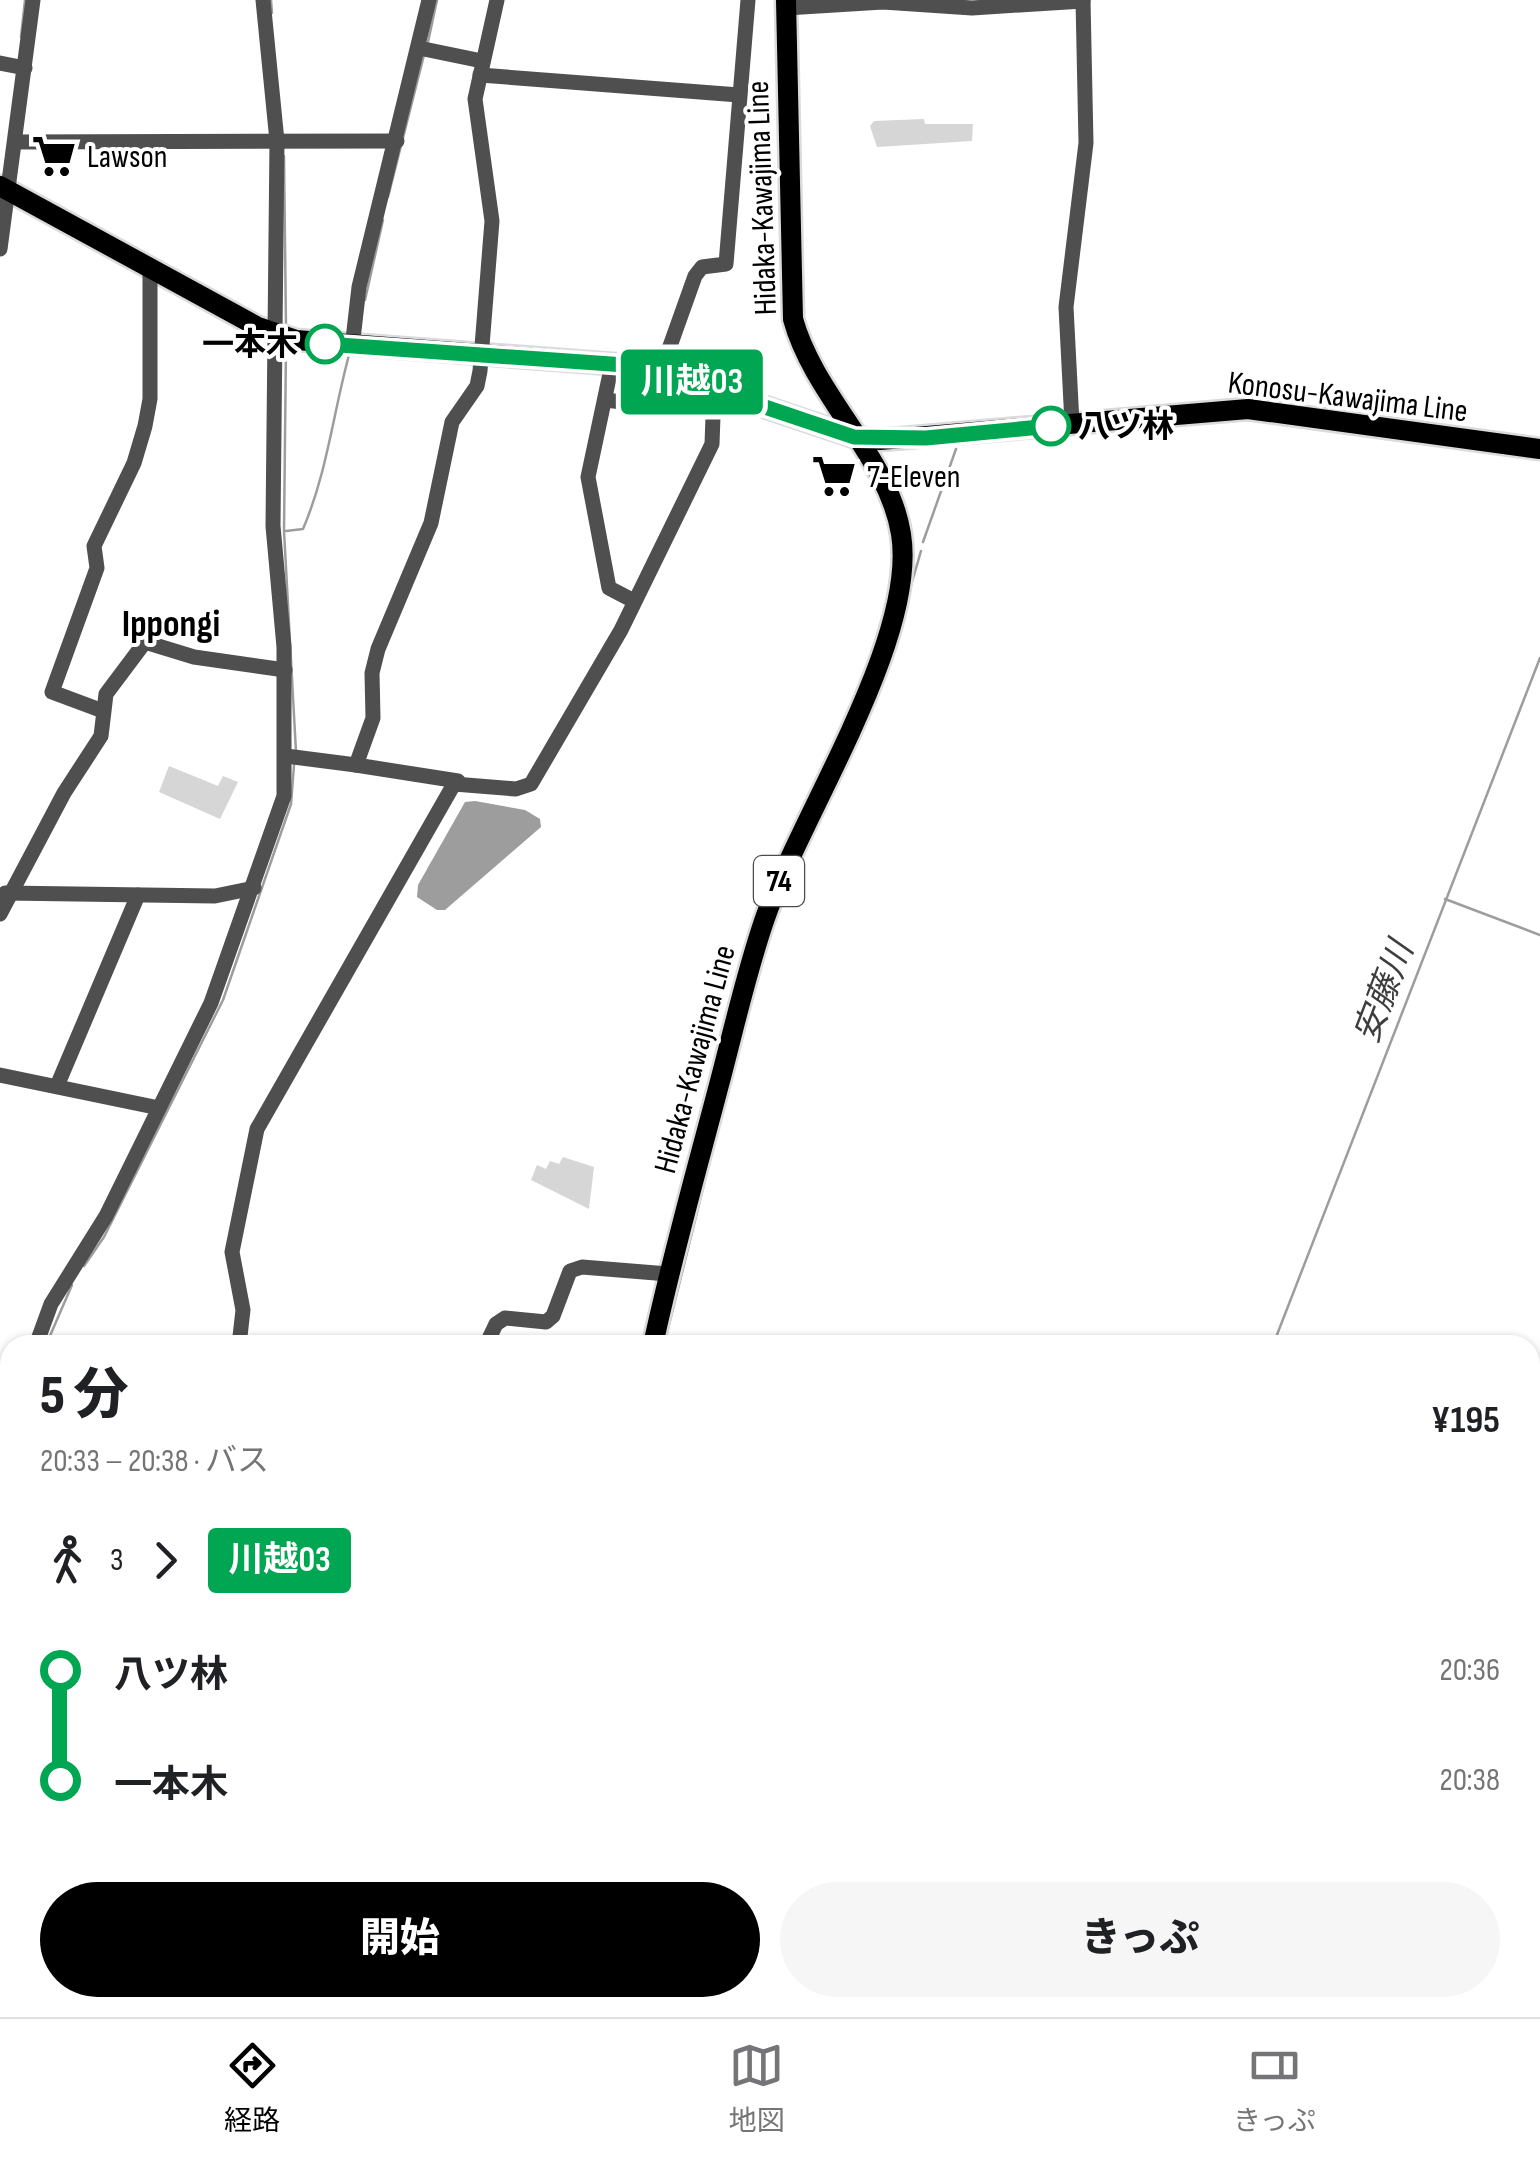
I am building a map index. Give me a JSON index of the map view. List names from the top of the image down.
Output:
{
  "streets": {
    "main road": ["Hidaka-Kawajima Line", "Konosu-Kawajima Line", "74"]
  },
  "crossings": [
    ["Hidaka-Kawajima Line", "Konosu-Kawajima Line"]
  ],
  "districts": ["Ippongi"],
  "water": ["安藤川"],
  "places": {
    "supermarket": ["Lawson", "7-Eleven"],
    "other": ["一本木", "八ツ林"]
  },
  "lines": ["bus line 川越03"],
  "page": {
    "on_map": "川越03",
    "heading": ["5 分", "20:33 – 20:38 · バス", "¥195"],
    "legs": ["3", "川越03"],
    "list": [
      {
        "name": "八ツ林",
        "value": "20:36"
      },
      {
        "name": "一本木",
        "value": "20:38"
      }
    ],
    "buttons": ["開始", "きっぷ"],
    "tabs": ["経路", "地図", "きっぷ"]
  }
}
